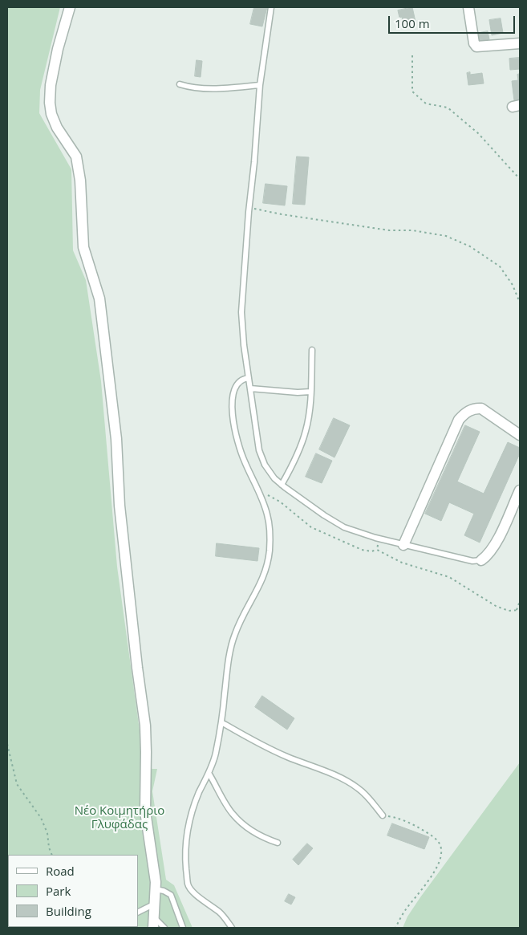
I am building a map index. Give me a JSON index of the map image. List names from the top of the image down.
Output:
{
  "parks": ["Νέο Κοιμητήριο Γλυφάδας"],
  "legend": ["Road", "Park", "Building"],
  "scale_bar": "100 m"
}
